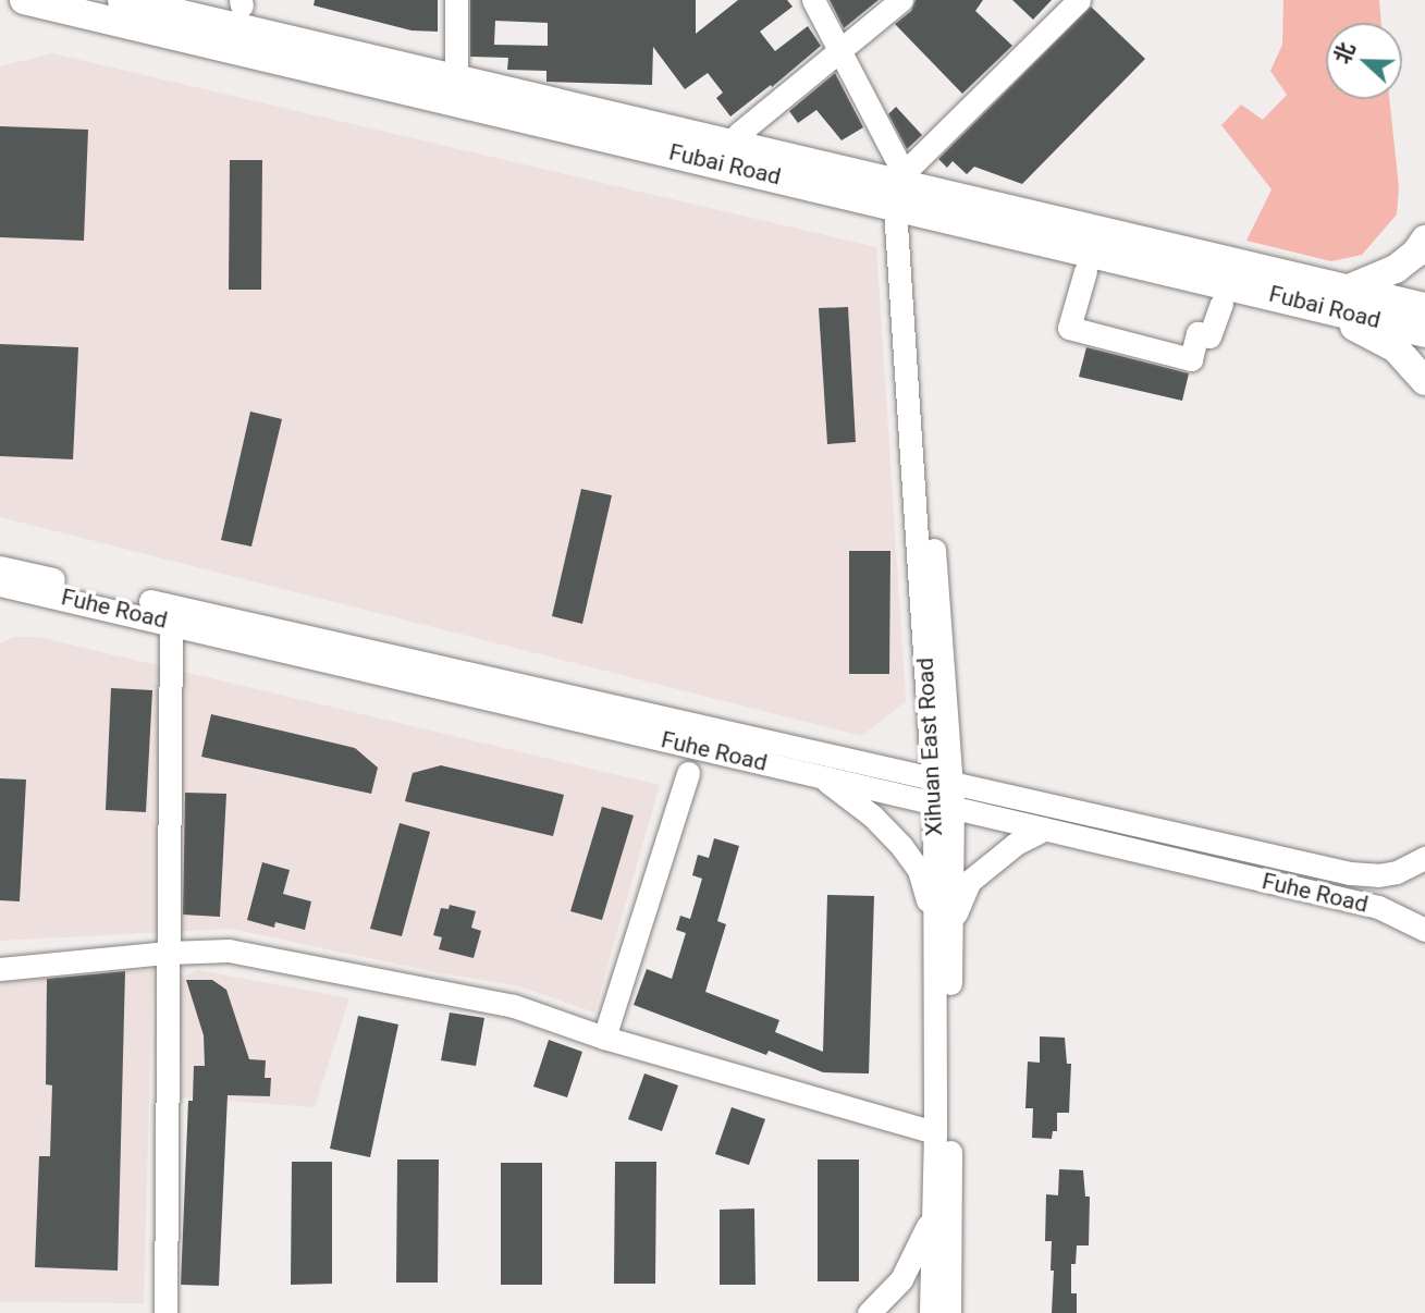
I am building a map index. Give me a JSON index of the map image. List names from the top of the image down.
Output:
{
  "streets": {
    "main road": ["Fubai Road"],
    "street": ["Fuhe Road", "Xihuan East Road"]
  },
  "crossings": [
    ["Fubai Road", "Xihuan East Road"],
    ["Fuhe Road", "Xihuan East Road"]
  ],
  "north": "left"
}
